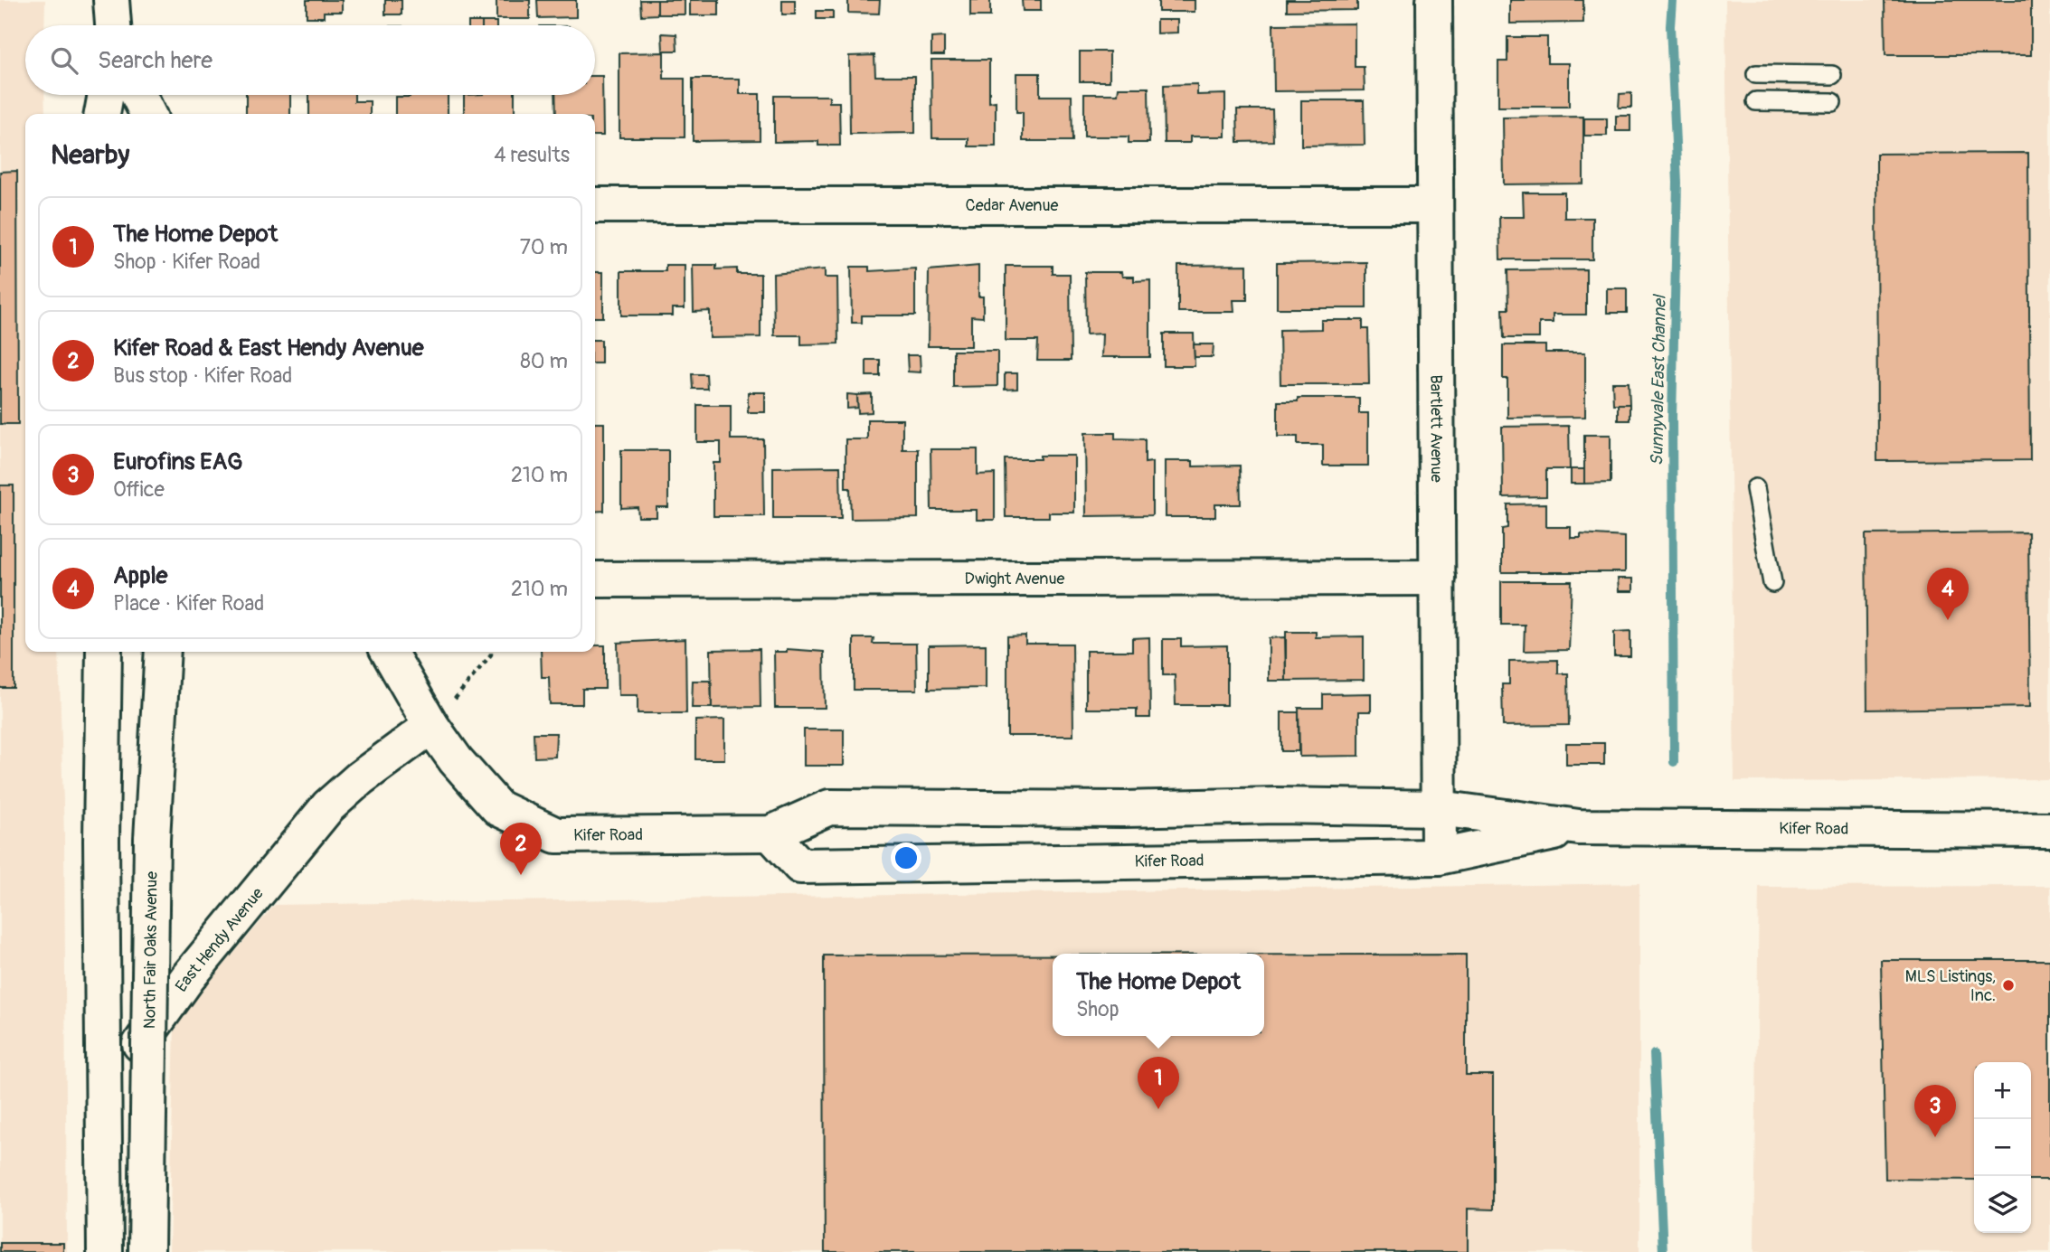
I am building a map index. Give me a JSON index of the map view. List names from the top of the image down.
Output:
{
  "streets": {
    "main road": [
      "Cedar Avenue",
      "Bartlett Avenue",
      "Dwight Avenue",
      "Kifer Road",
      "East Hendy Avenue",
      "North Fair Oaks Avenue"
    ]
  },
  "crossings": [
    ["Cedar Avenue", "Bartlett Avenue"],
    ["Bartlett Avenue", "Dwight Avenue"],
    ["Bartlett Avenue", "Kifer Road"],
    ["Kifer Road", "East Hendy Avenue"]
  ],
  "water": ["Sunnyvale East Channel"],
  "places": ["MLS Listings, Inc."],
  "page": {
    "search": "Search here",
    "heading": ["Nearby", "4 results"],
    "list": [
      {
        "mark": "1",
        "name": "The Home Depot",
        "note": "Shop · Kifer Road",
        "value": "70 m"
      },
      {
        "mark": "2",
        "name": "Kifer Road & East Hendy Avenue",
        "note": "Bus stop · Kifer Road",
        "value": "80 m"
      },
      {
        "mark": "3",
        "name": "Eurofins EAG",
        "note": "Office",
        "value": "210 m"
      },
      {
        "mark": "4",
        "name": "Apple",
        "note": "Place · Kifer Road",
        "value": "210 m"
      }
    ],
    "pins": [
      "4",
      "2",
      "1",
      "3"
    ],
    "popup": ["The Home Depot", "Shop"],
    "map_buttons": ["+", "−"]
  }
}
